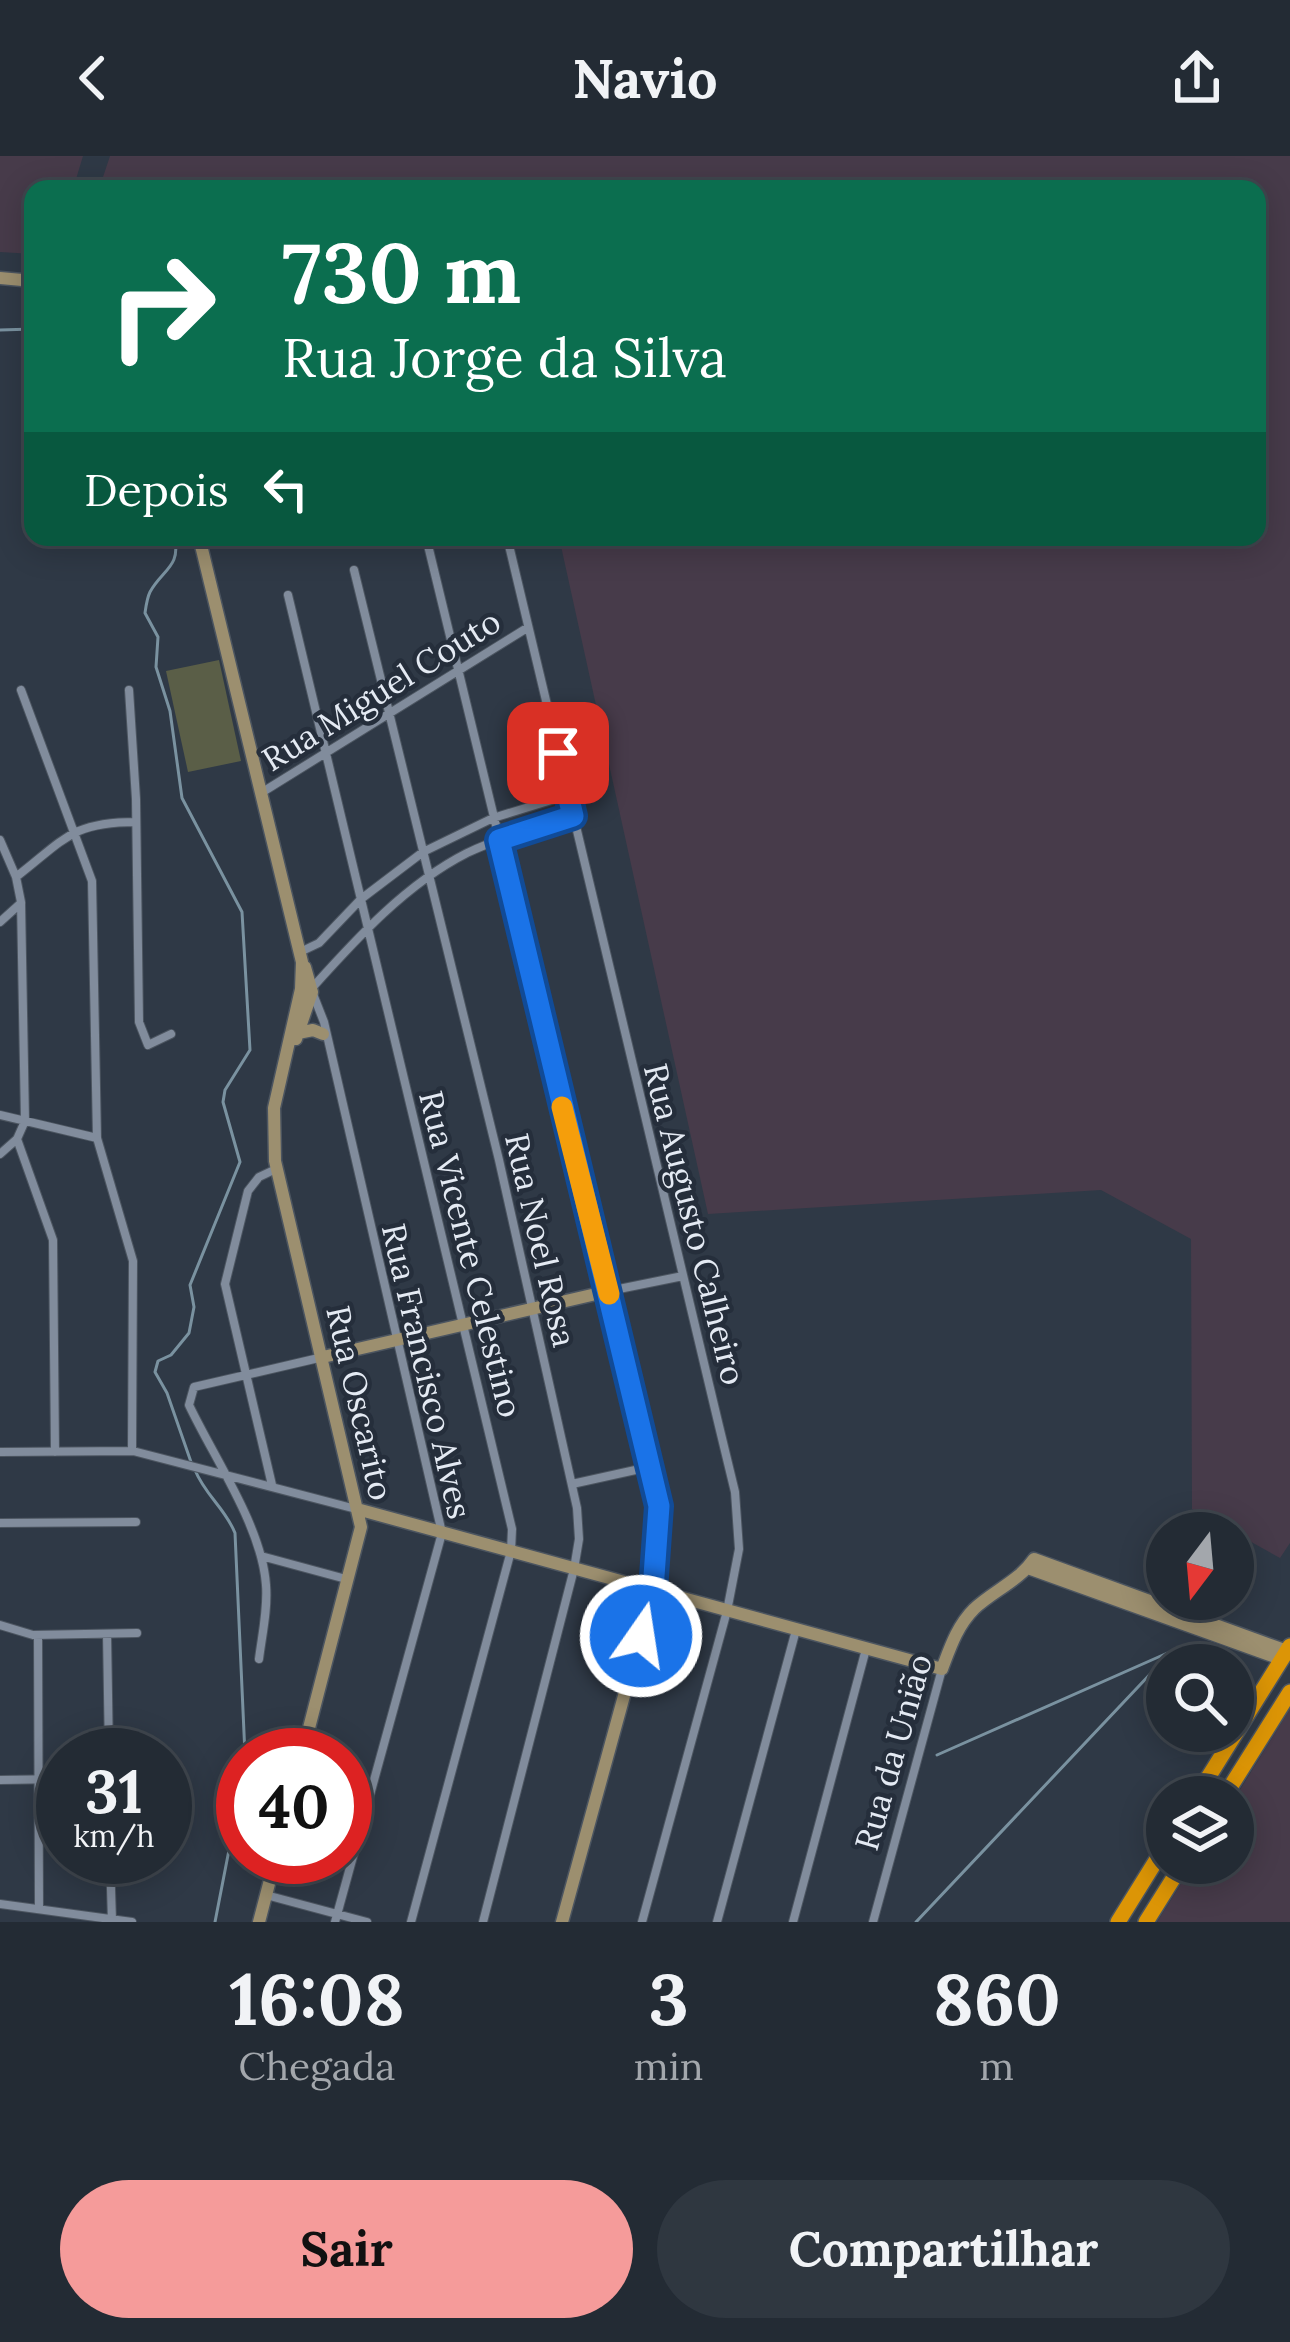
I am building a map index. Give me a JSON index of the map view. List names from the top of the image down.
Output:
{
  "streets": {
    "street": [
      "Rua Miguel Couto",
      "Rua Augusto Calheiro",
      "Rua Noel Rosa",
      "Rua Vicente Celestino",
      "Rua Francisco Alves",
      "Rua Oscarito",
      "Rua da União"
    ]
  },
  "crossings": [
    ["Rua Miguel Couto", "Rua Augusto Calheiro"],
    ["Rua Miguel Couto", "Rua Noel Rosa"],
    ["Rua Miguel Couto", "Rua Vicente Celestino"],
    ["Rua Francisco Alves", "Rua Oscarito"]
  ],
  "north": "bottom",
  "page": {
    "header": "Navio",
    "turn": ["730 m", "Rua Jorge da Silva"],
    "then": "Depois",
    "speed": "31 km/h",
    "limit": "40",
    "eta": [
      "16:08",
      "Chegada",
      "3",
      "min",
      "860",
      "m"
    ],
    "buttons": ["Sair", "Compartilhar"]
  }
}
